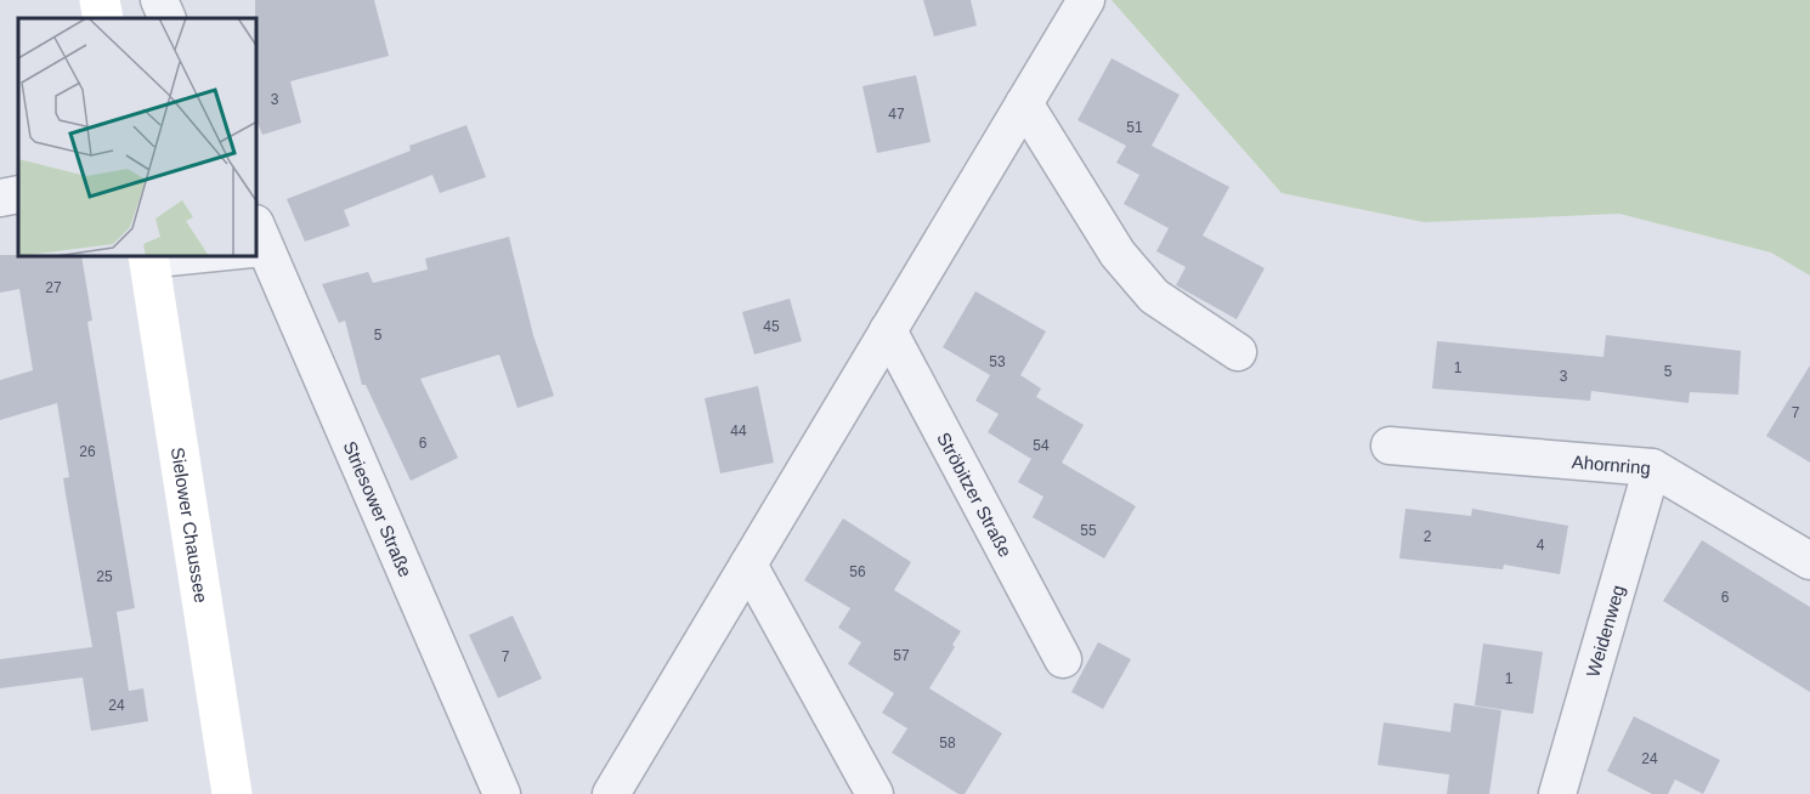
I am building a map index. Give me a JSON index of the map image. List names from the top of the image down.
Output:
{
  "streets": {
    "main road": ["Sielower Chaussee"],
    "street": [
      "Ahornring",
      "Ströbitzer Straße",
      "Striesower Straße",
      "Weidenweg"
    ]
  },
  "crossings": [
    ["Ahornring", "Weidenweg"]
  ],
  "house_numbers": [
    "3",
    "47",
    "51",
    "27",
    "45",
    "5",
    "53",
    "1",
    "5",
    "3",
    "7",
    "44",
    "6",
    "54",
    "26",
    "55",
    "2",
    "4",
    "56",
    "25",
    "6",
    "57",
    "7",
    "1",
    "24",
    "58",
    "24"
  ]
}
